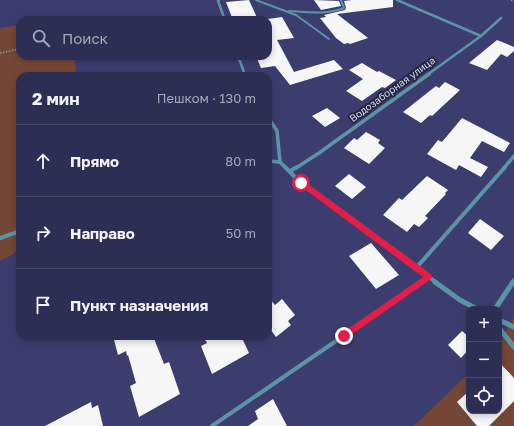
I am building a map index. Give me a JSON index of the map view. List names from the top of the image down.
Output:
{
  "streets": {
    "street": ["Водозаборная улица"]
  },
  "page": {
    "search": "Поиск",
    "heading": ["2 мин", "Пешком · 130 m"],
    "list": [
      ["Прямо", "80 m"],
      ["Направо", "50 m"],
      "Пункт назначения"
    ],
    "map_buttons": ["+", "−"]
  }
}
